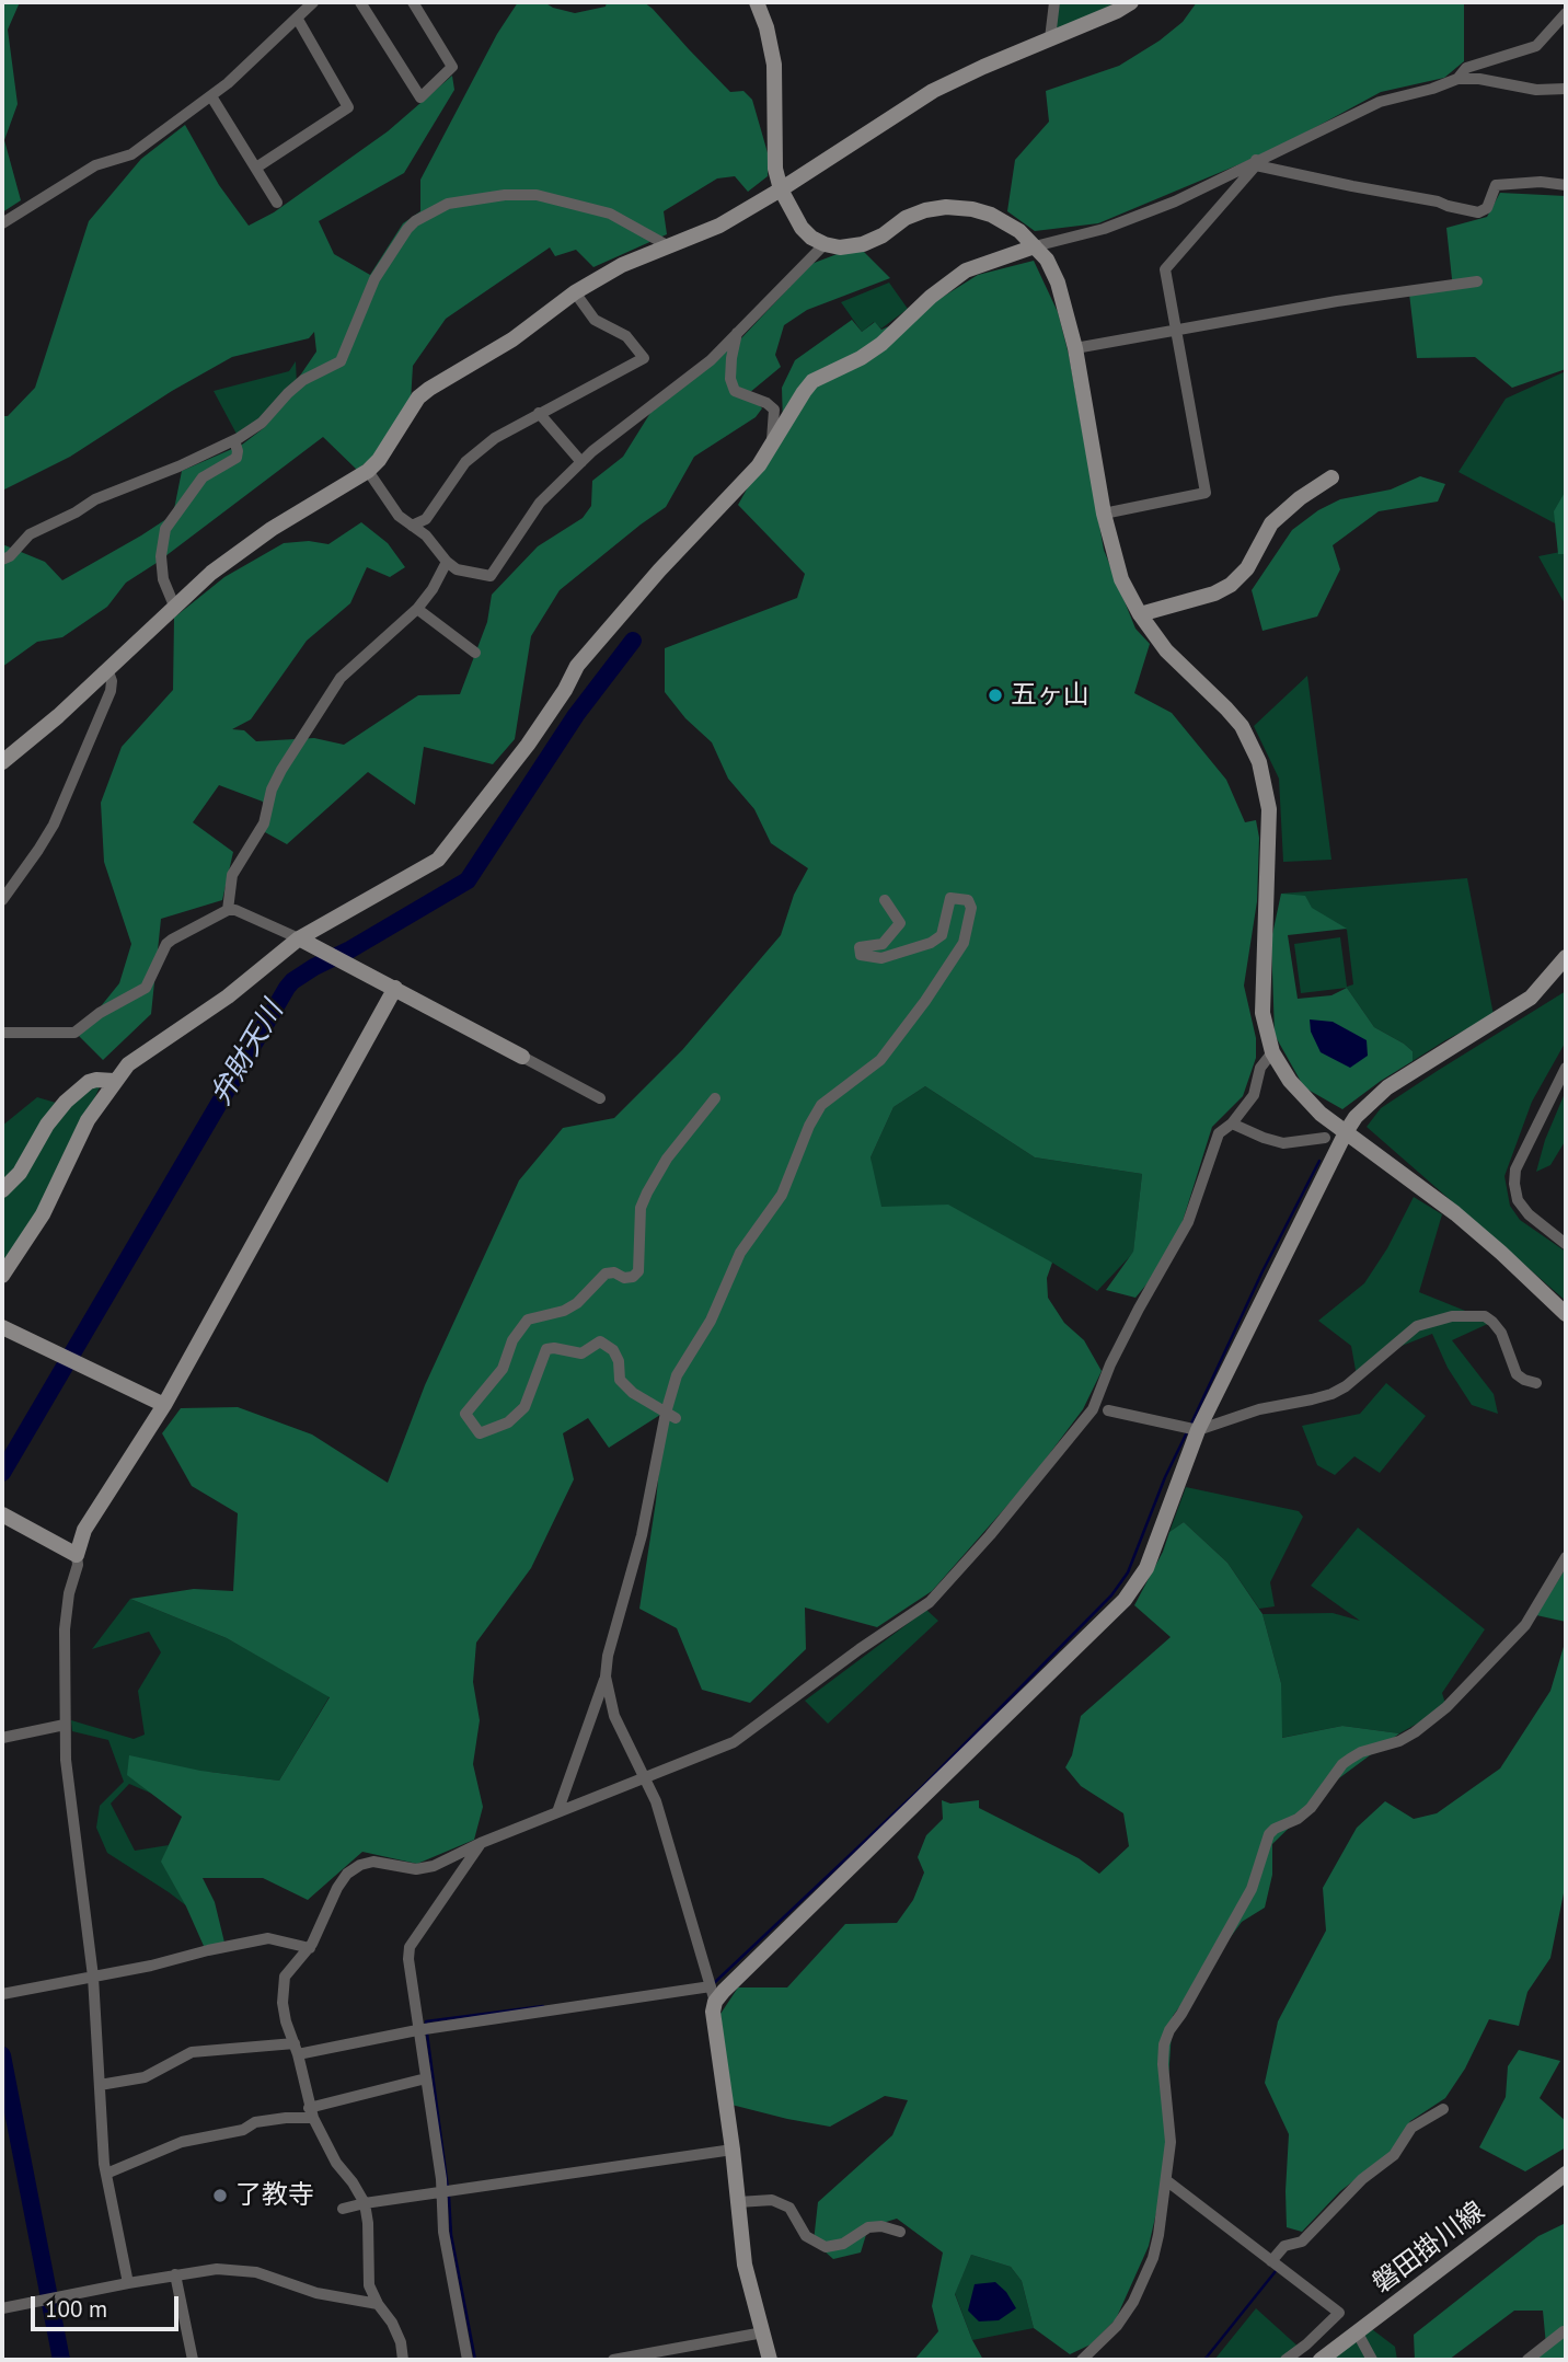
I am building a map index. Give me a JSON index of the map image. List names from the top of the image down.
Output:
{
  "streets": {
    "street": ["磐田掛川線"]
  },
  "water": ["弁財天川"],
  "places": ["五ヶ山", "了教寺"],
  "scale_bar": "100 m"
}
